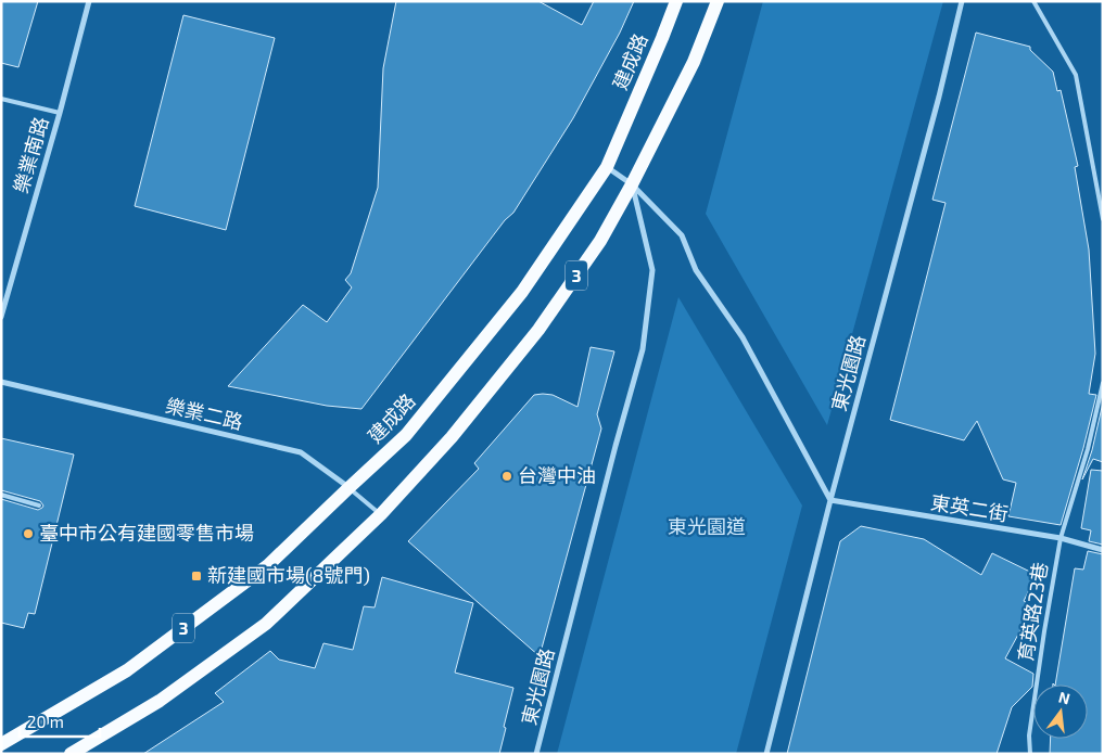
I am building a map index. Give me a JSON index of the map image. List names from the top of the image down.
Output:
{
  "streets": {
    "main road": ["建成路", "3"],
    "street": [
      "樂業南路",
      "東光園路",
      "樂業二路",
      "東英二街"
    ],
    "lane": ["育英路23巷"]
  },
  "crossings": [
    ["建成路", "樂業二路"],
    ["3", "東光園路"],
    ["3", "樂業二路"],
    ["東光園路", "東英二街"],
    ["東英二街", "育英路23巷"]
  ],
  "parks": ["東光園道"],
  "places": {
    "other": ["台灣中油", "臺中市公有建國零售市場"],
    "transit": ["新建國市場(8號門)"]
  },
  "scale_bar": "20 m",
  "north": "top"
}
